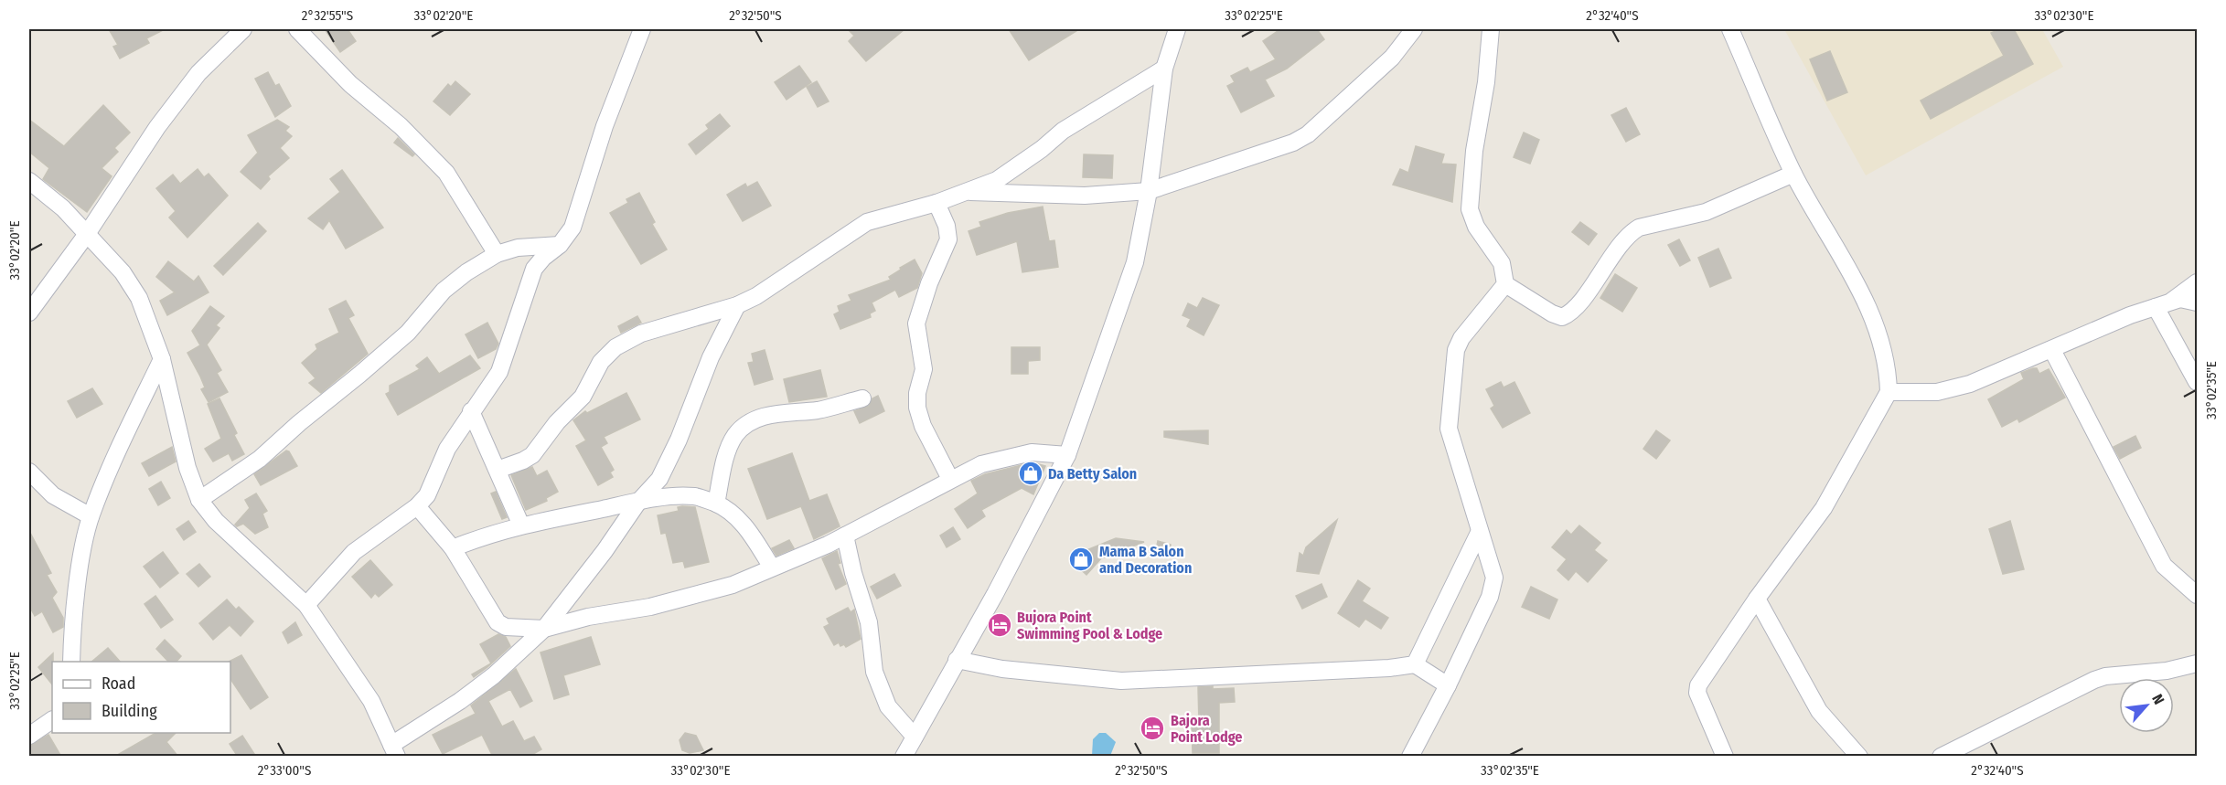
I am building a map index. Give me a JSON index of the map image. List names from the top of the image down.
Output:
{
  "places": {
    "shop": ["Da Betty Salon", "Mama B Salon and Decoration"],
    "hotel": ["Bujora Point Swimming Pool & Lodge", "Bajora Point Lodge"]
  },
  "legend": ["Road", "Building"],
  "north": "top right",
  "coordinates": [
    "2°32'55\"S",
    "33°02'20\"E",
    "2°32'50\"S",
    "33°02'25\"E",
    "2°32'40\"S",
    "33°02'30\"E",
    "33°02'35\"E",
    "2°33'00\"S"
  ]
}
